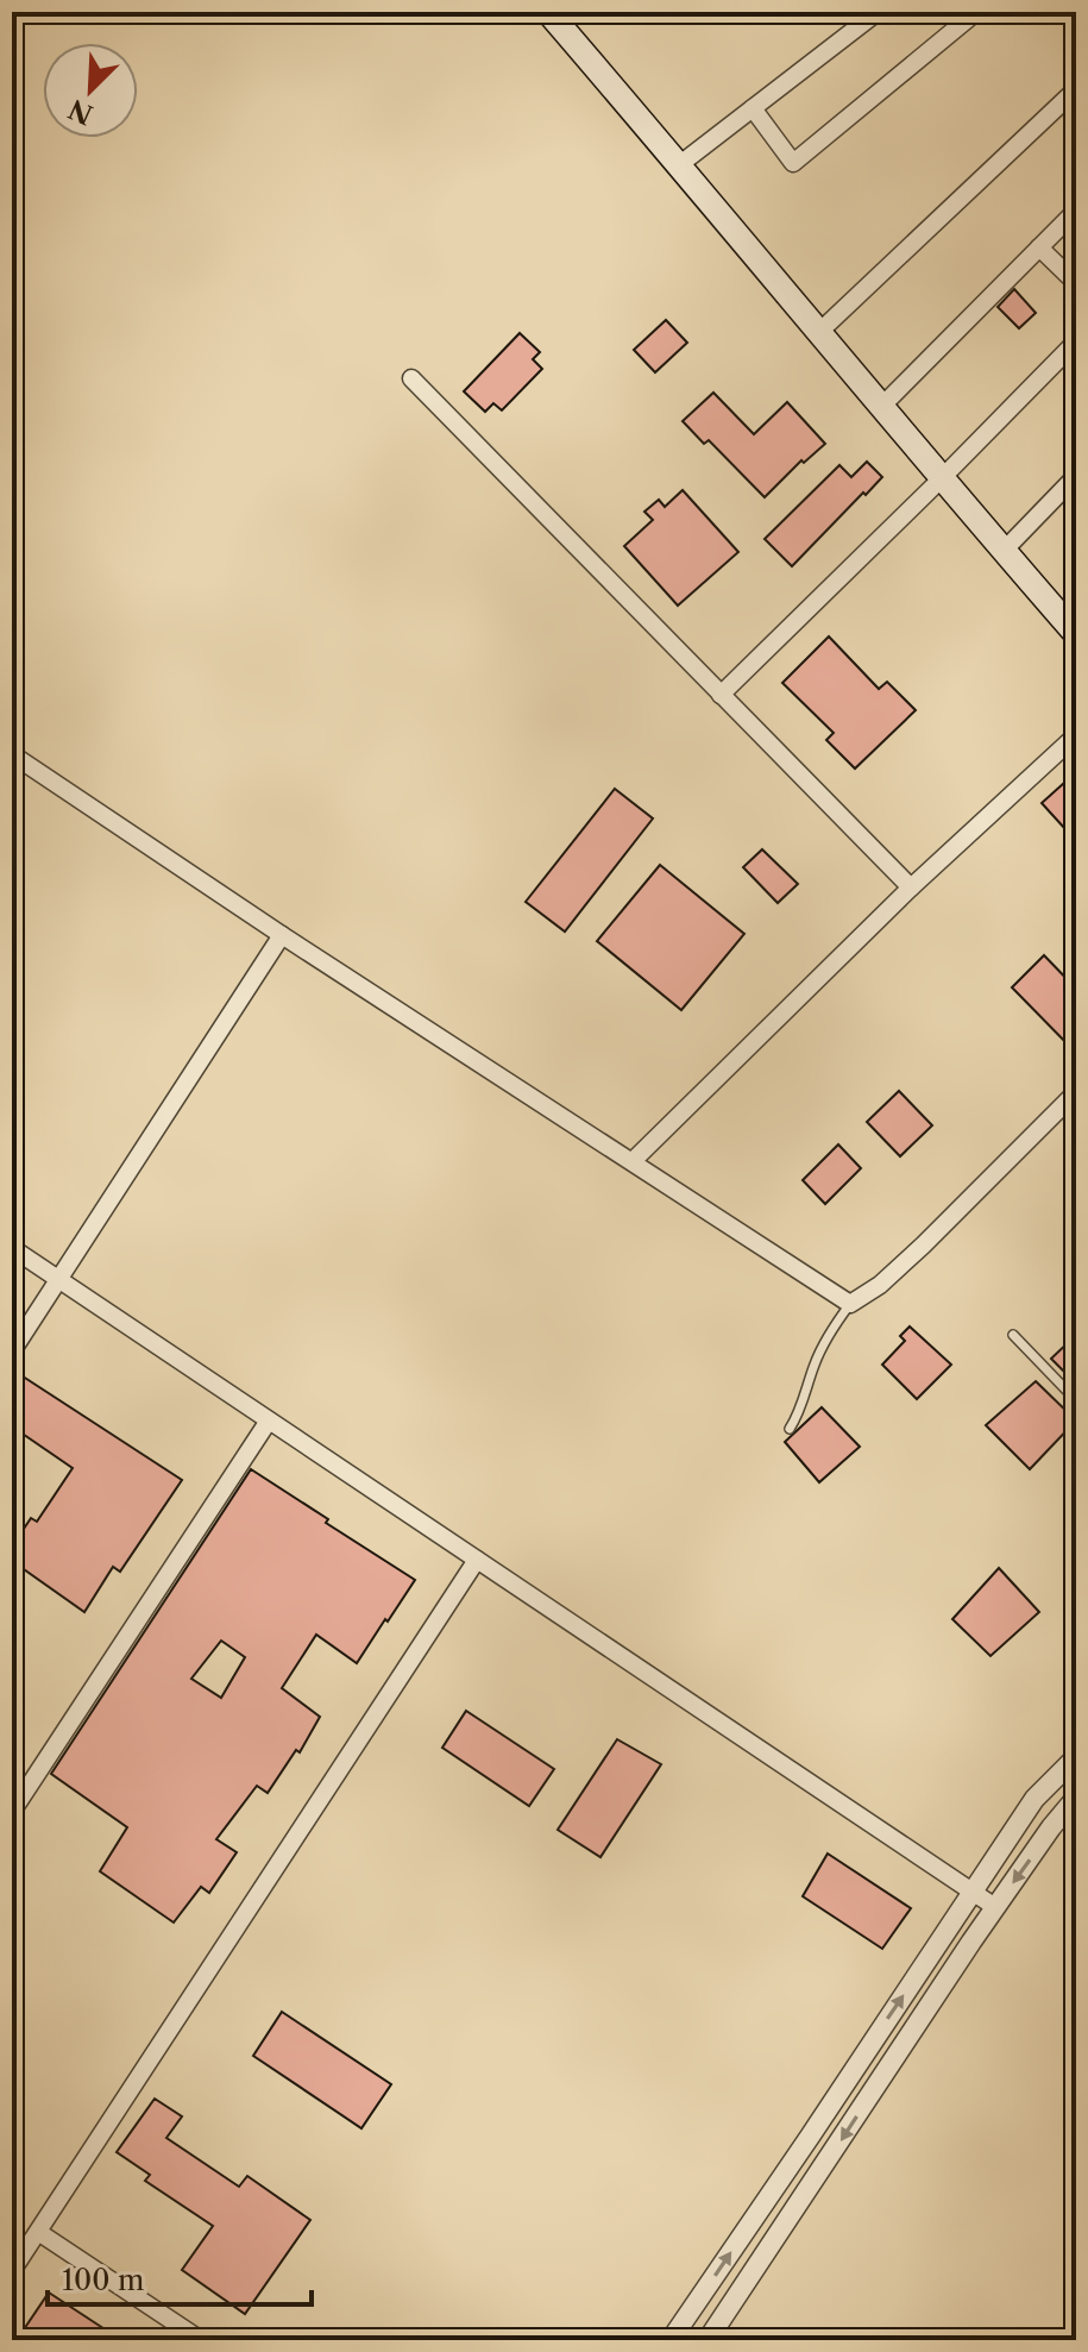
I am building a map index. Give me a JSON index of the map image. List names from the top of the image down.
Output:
{
  "scale_bar": "100 m",
  "north": "bottom left"
}
